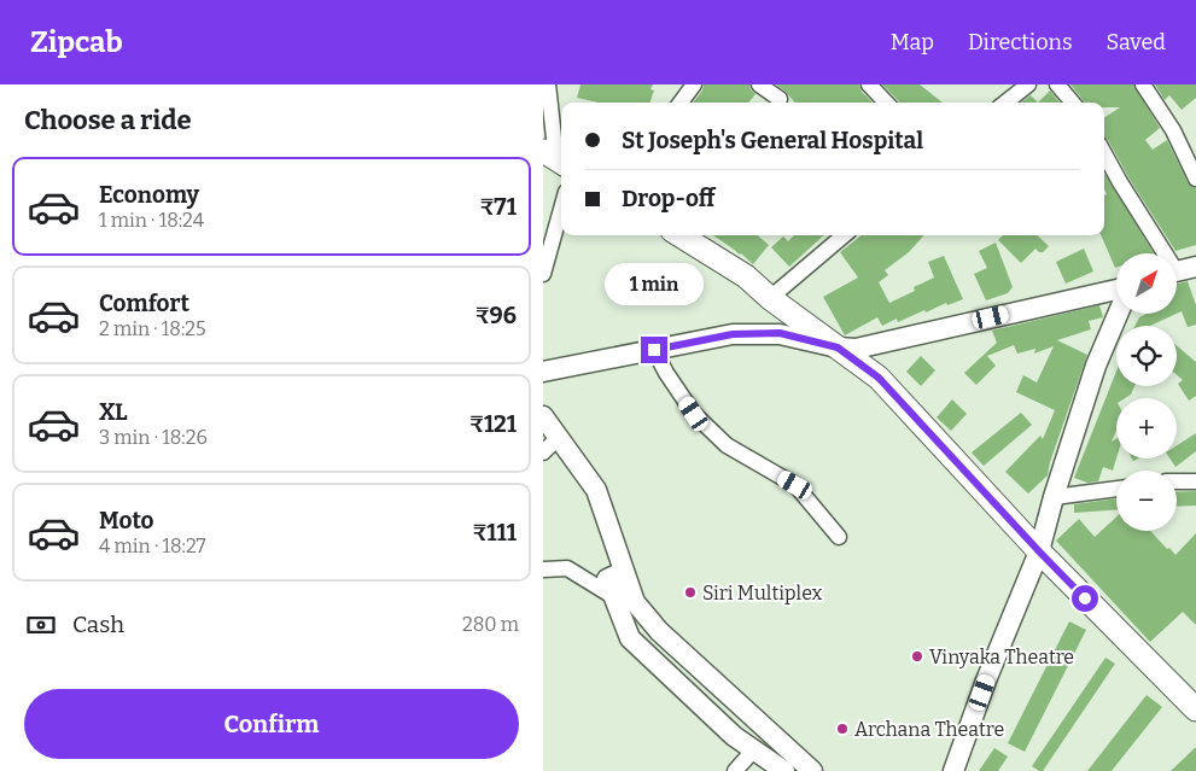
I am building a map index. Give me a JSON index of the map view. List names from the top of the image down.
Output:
{
  "places": ["Siri Multiplex", "Vinyaka Theatre", "Archana Theatre"],
  "north": "top right",
  "page": {
    "header": "Zipcab",
    "nav": ["Map", "Directions", "Saved"],
    "heading": "Choose a ride",
    "banner": ["St Joseph's General Hospital", "Drop-off"],
    "list": [
      {
        "name": "Economy",
        "note": "1 min · 18:24",
        "value": "₹71"
      },
      {
        "name": "Comfort",
        "note": "2 min · 18:25",
        "value": "₹96"
      },
      {
        "name": "XL",
        "note": "3 min · 18:26",
        "value": "₹121"
      },
      {
        "name": "Moto",
        "note": "4 min · 18:27",
        "value": "₹111"
      }
    ],
    "map_buttons": ["+", "−"],
    "bubble": "1 min",
    "pay": ["Cash", "280 m"],
    "buttons": "Confirm"
  }
}
